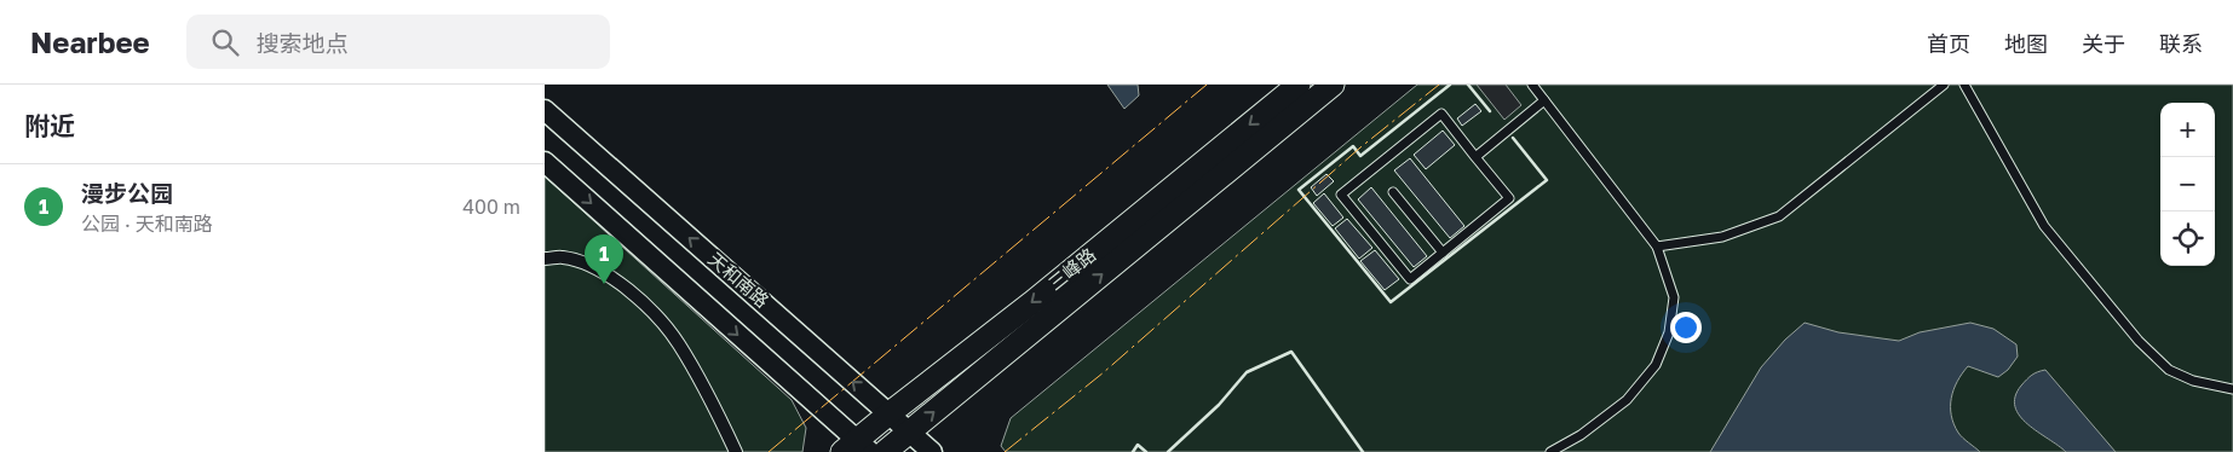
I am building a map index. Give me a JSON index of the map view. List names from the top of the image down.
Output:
{
  "streets": {
    "main road": ["三峰路"],
    "street": ["天和南路"]
  },
  "crossings": [
    ["三峰路", "天和南路"]
  ],
  "page": {
    "header": "Nearbee",
    "search": "搜索地点",
    "nav": [
      "首页",
      "地图",
      "关于",
      "联系"
    ],
    "heading": "附近",
    "map_buttons": ["+", "−"],
    "list": [
      {
        "mark": "1",
        "name": "漫步公园",
        "note": "公园 · 天和南路",
        "value": "400 m"
      }
    ],
    "pins": "1"
  }
}
